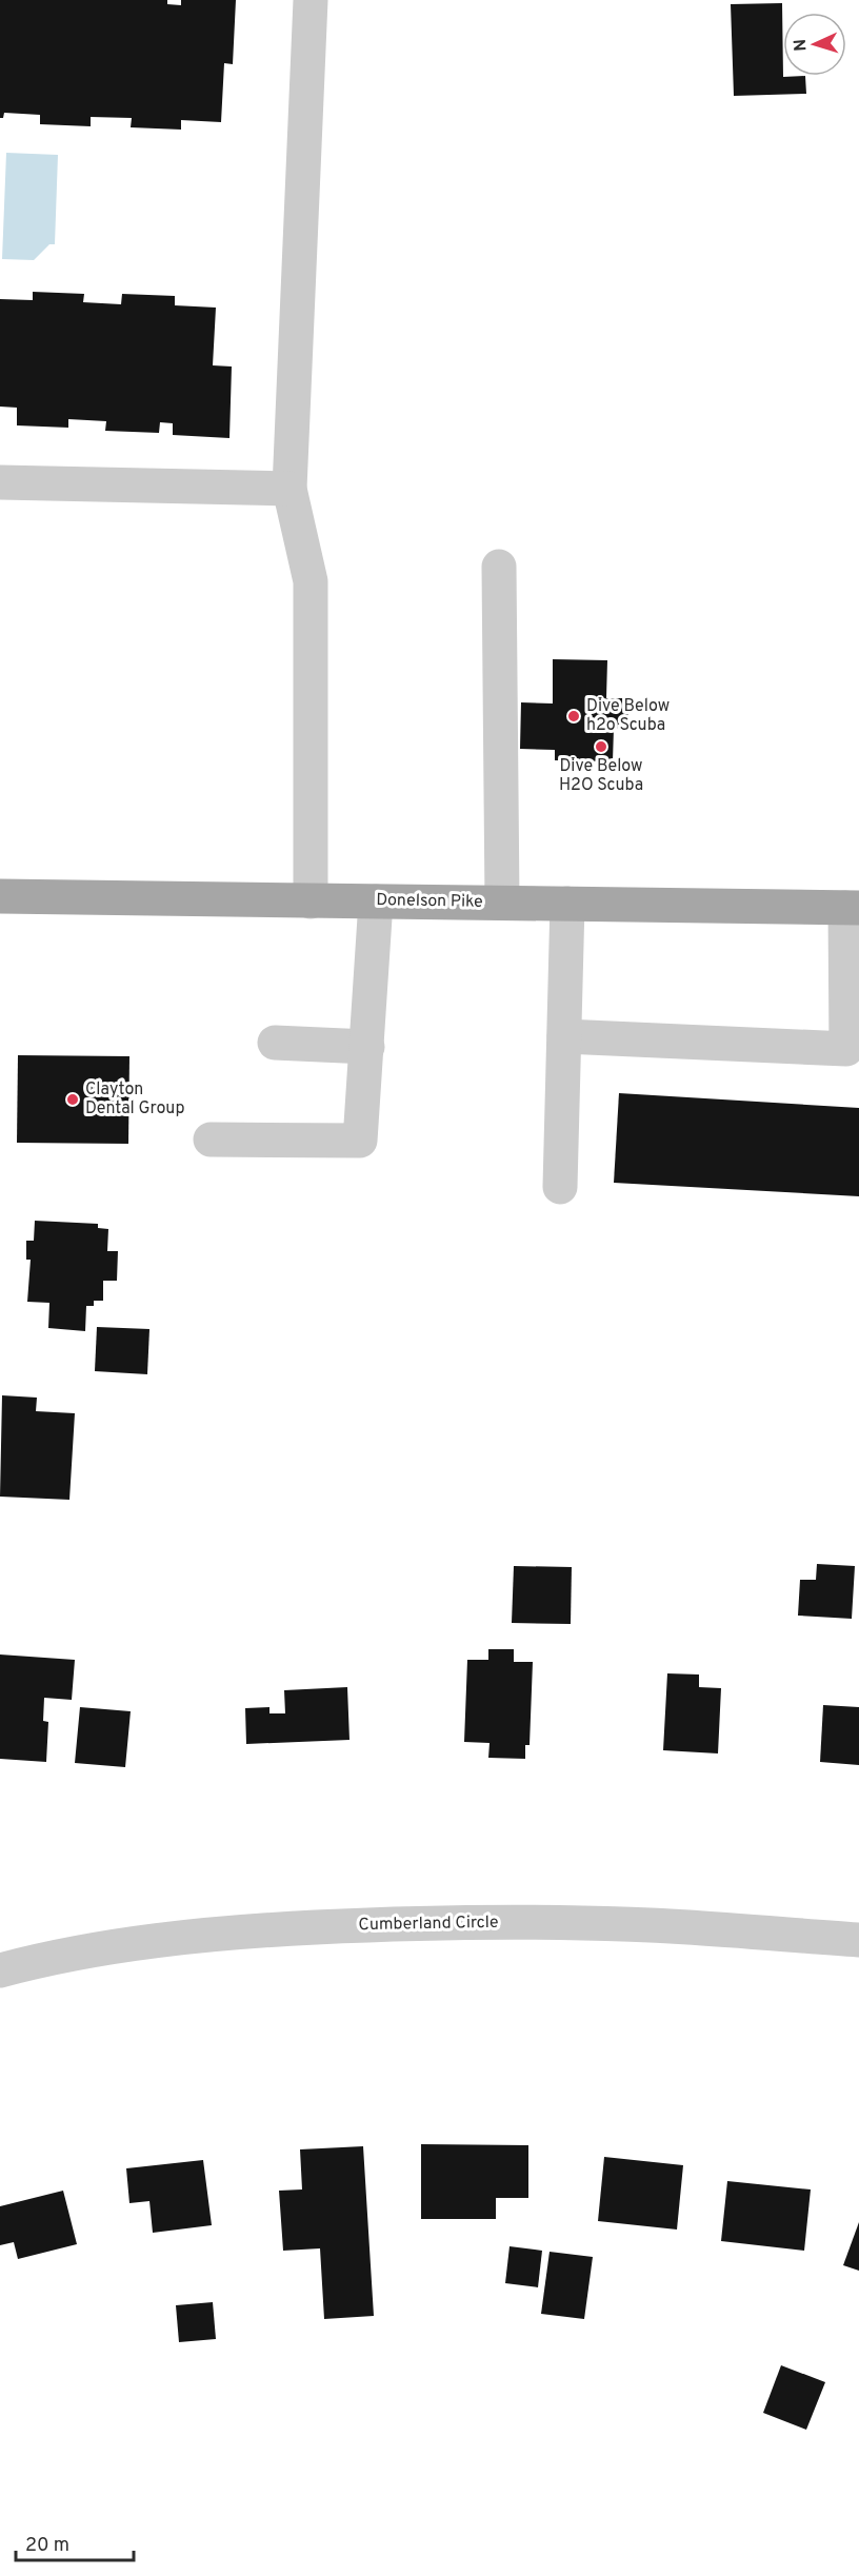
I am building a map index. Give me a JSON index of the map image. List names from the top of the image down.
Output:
{
  "streets": {
    "main road": ["Donelson Pike"],
    "street": ["Cumberland Circle"]
  },
  "places": ["Dive Below h2o Scuba", "Dive Below H2O Scuba", "Clayton Dental Group"],
  "scale_bar": "20 m",
  "north": "left"
}
